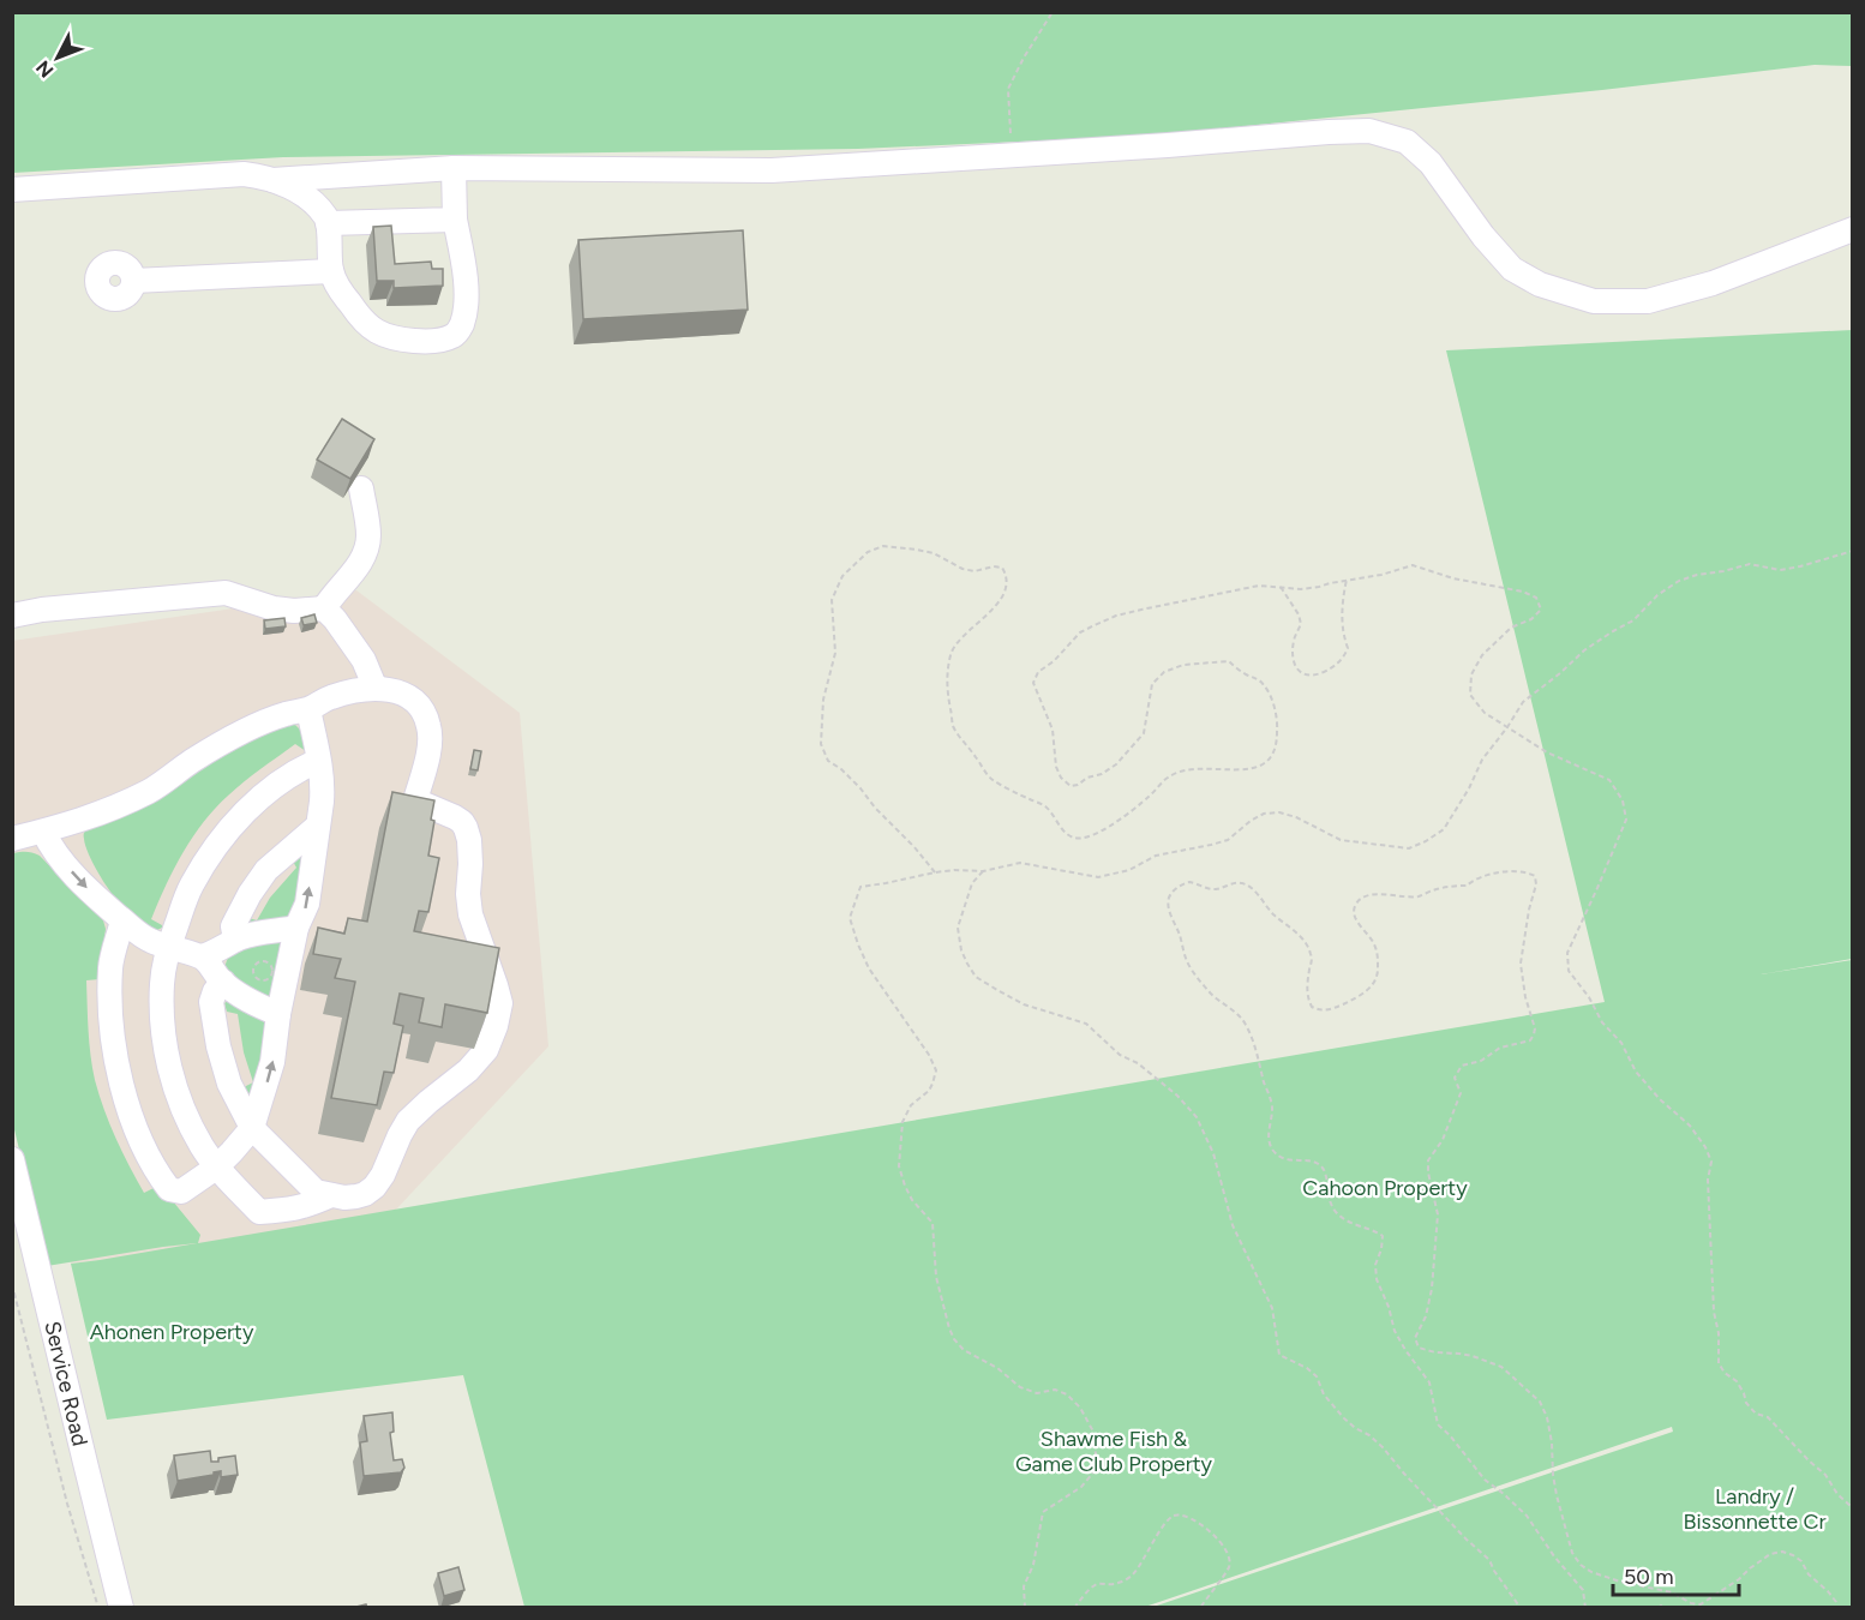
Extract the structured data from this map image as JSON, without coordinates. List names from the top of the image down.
{
  "streets": {
    "street": ["Service Road"]
  },
  "parks": [
    "Cahoon Property",
    "Ahonen Property",
    "Shawme Fish & Game Club Property",
    "Landry / Bissonnette Cr"
  ],
  "scale_bar": "50 m",
  "north": "bottom left"
}
